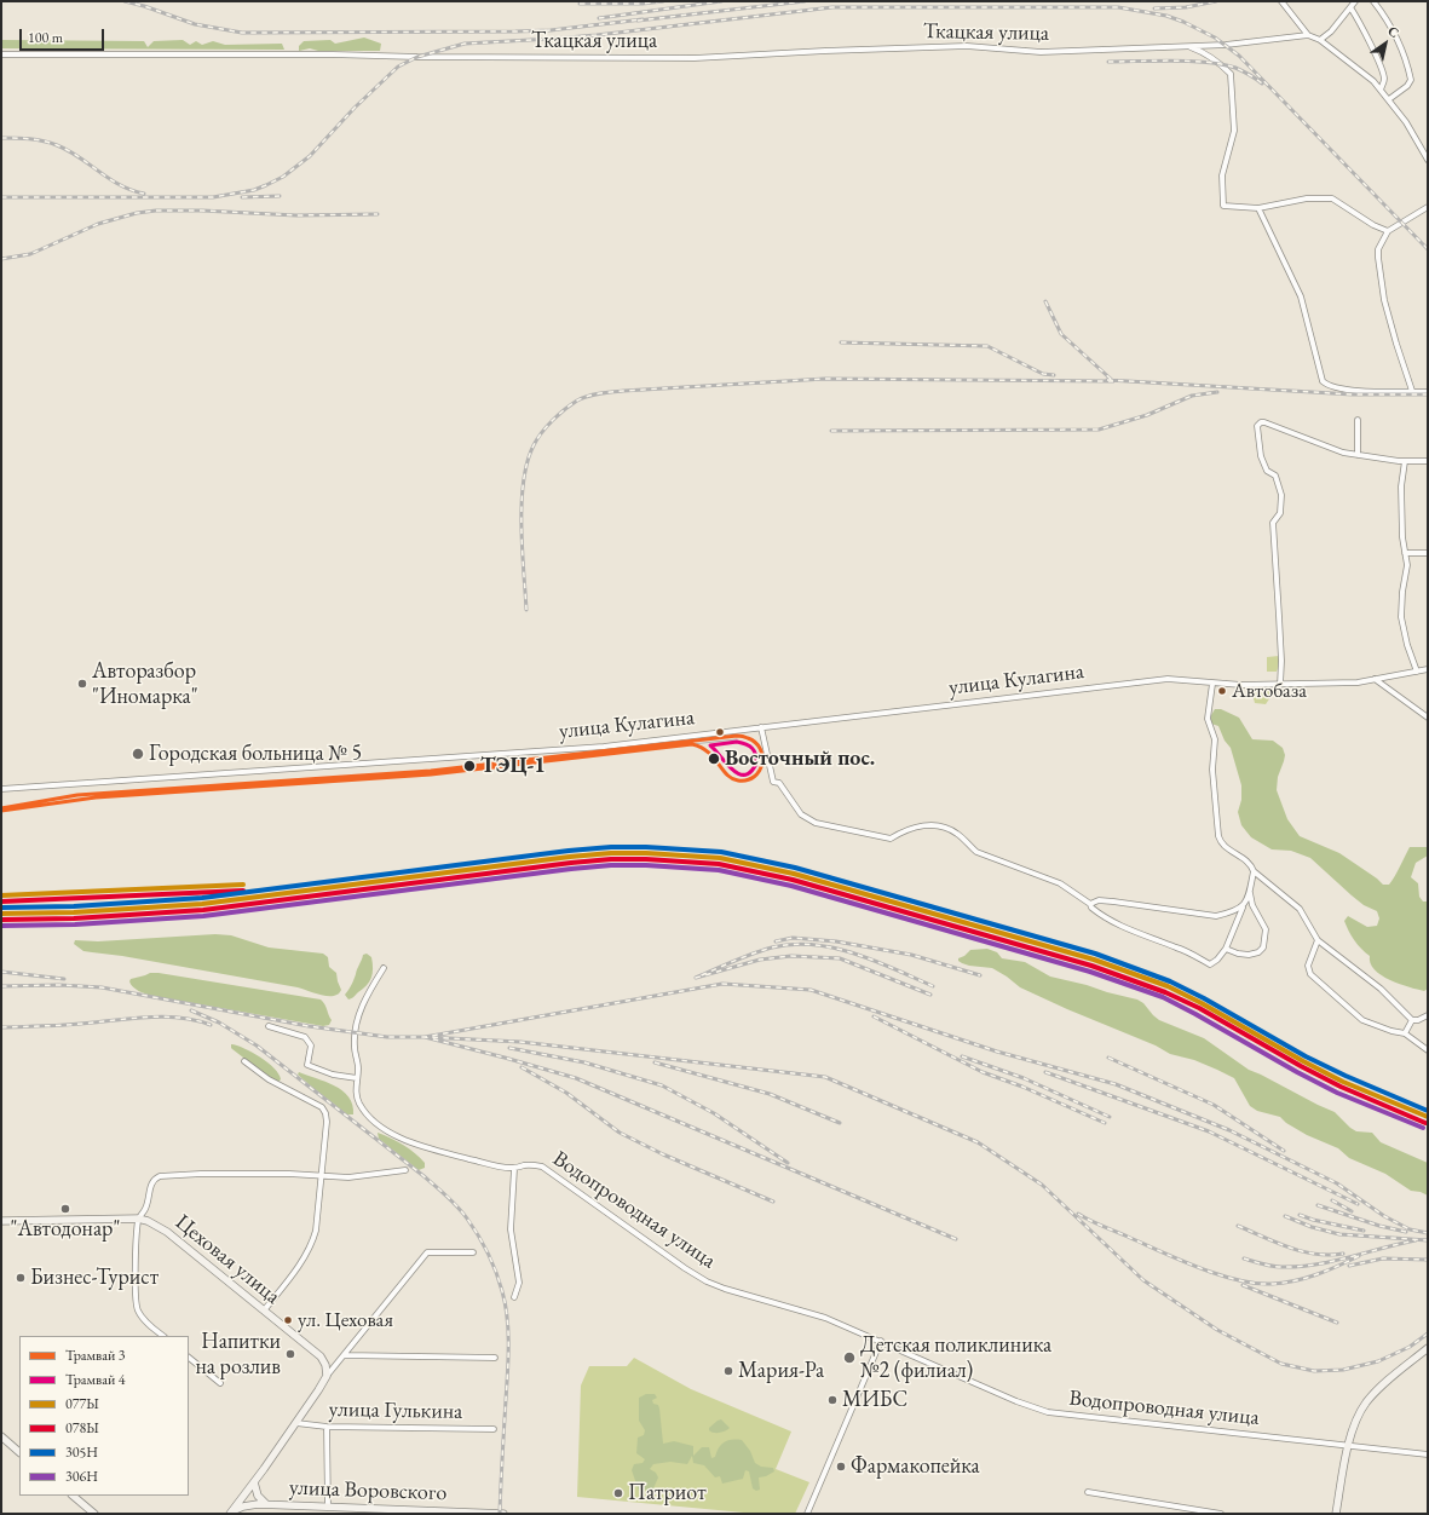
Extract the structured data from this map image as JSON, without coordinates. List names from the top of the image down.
{
  "streets": {
    "main road": ["Цеховая улица", "улица Воровского"],
    "street": [
      "Ткацкая улица",
      "улица Кулагина",
      "Водопроводная улица",
      "улица Гулькина"
    ]
  },
  "places": [
    "Авторазбор \"Иномарка\"",
    "Автобаза",
    "Городская больница № 5",
    "Восточный пос.",
    "ТЭЦ-1",
    "\"Автодонар\"",
    "Бизнес-Турист",
    "ул. Цеховая",
    "Напитки на розлив",
    "Детская поликлиника №2 (филиал)",
    "Мария-Ра",
    "МИБС",
    "Фармакопейка",
    "Патриот"
  ],
  "lines": [
    "tram line 3",
    "tram line 4",
    "transit line 305Н",
    "transit line 077Ы",
    "transit line 078Ы",
    "transit line 306Н"
  ],
  "legend": [
    "Трамвай 3",
    "Трамвай 4",
    "077Ы",
    "078Ы",
    "305Н",
    "306Н"
  ],
  "scale_bar": "100 m",
  "north": "top right"
}
